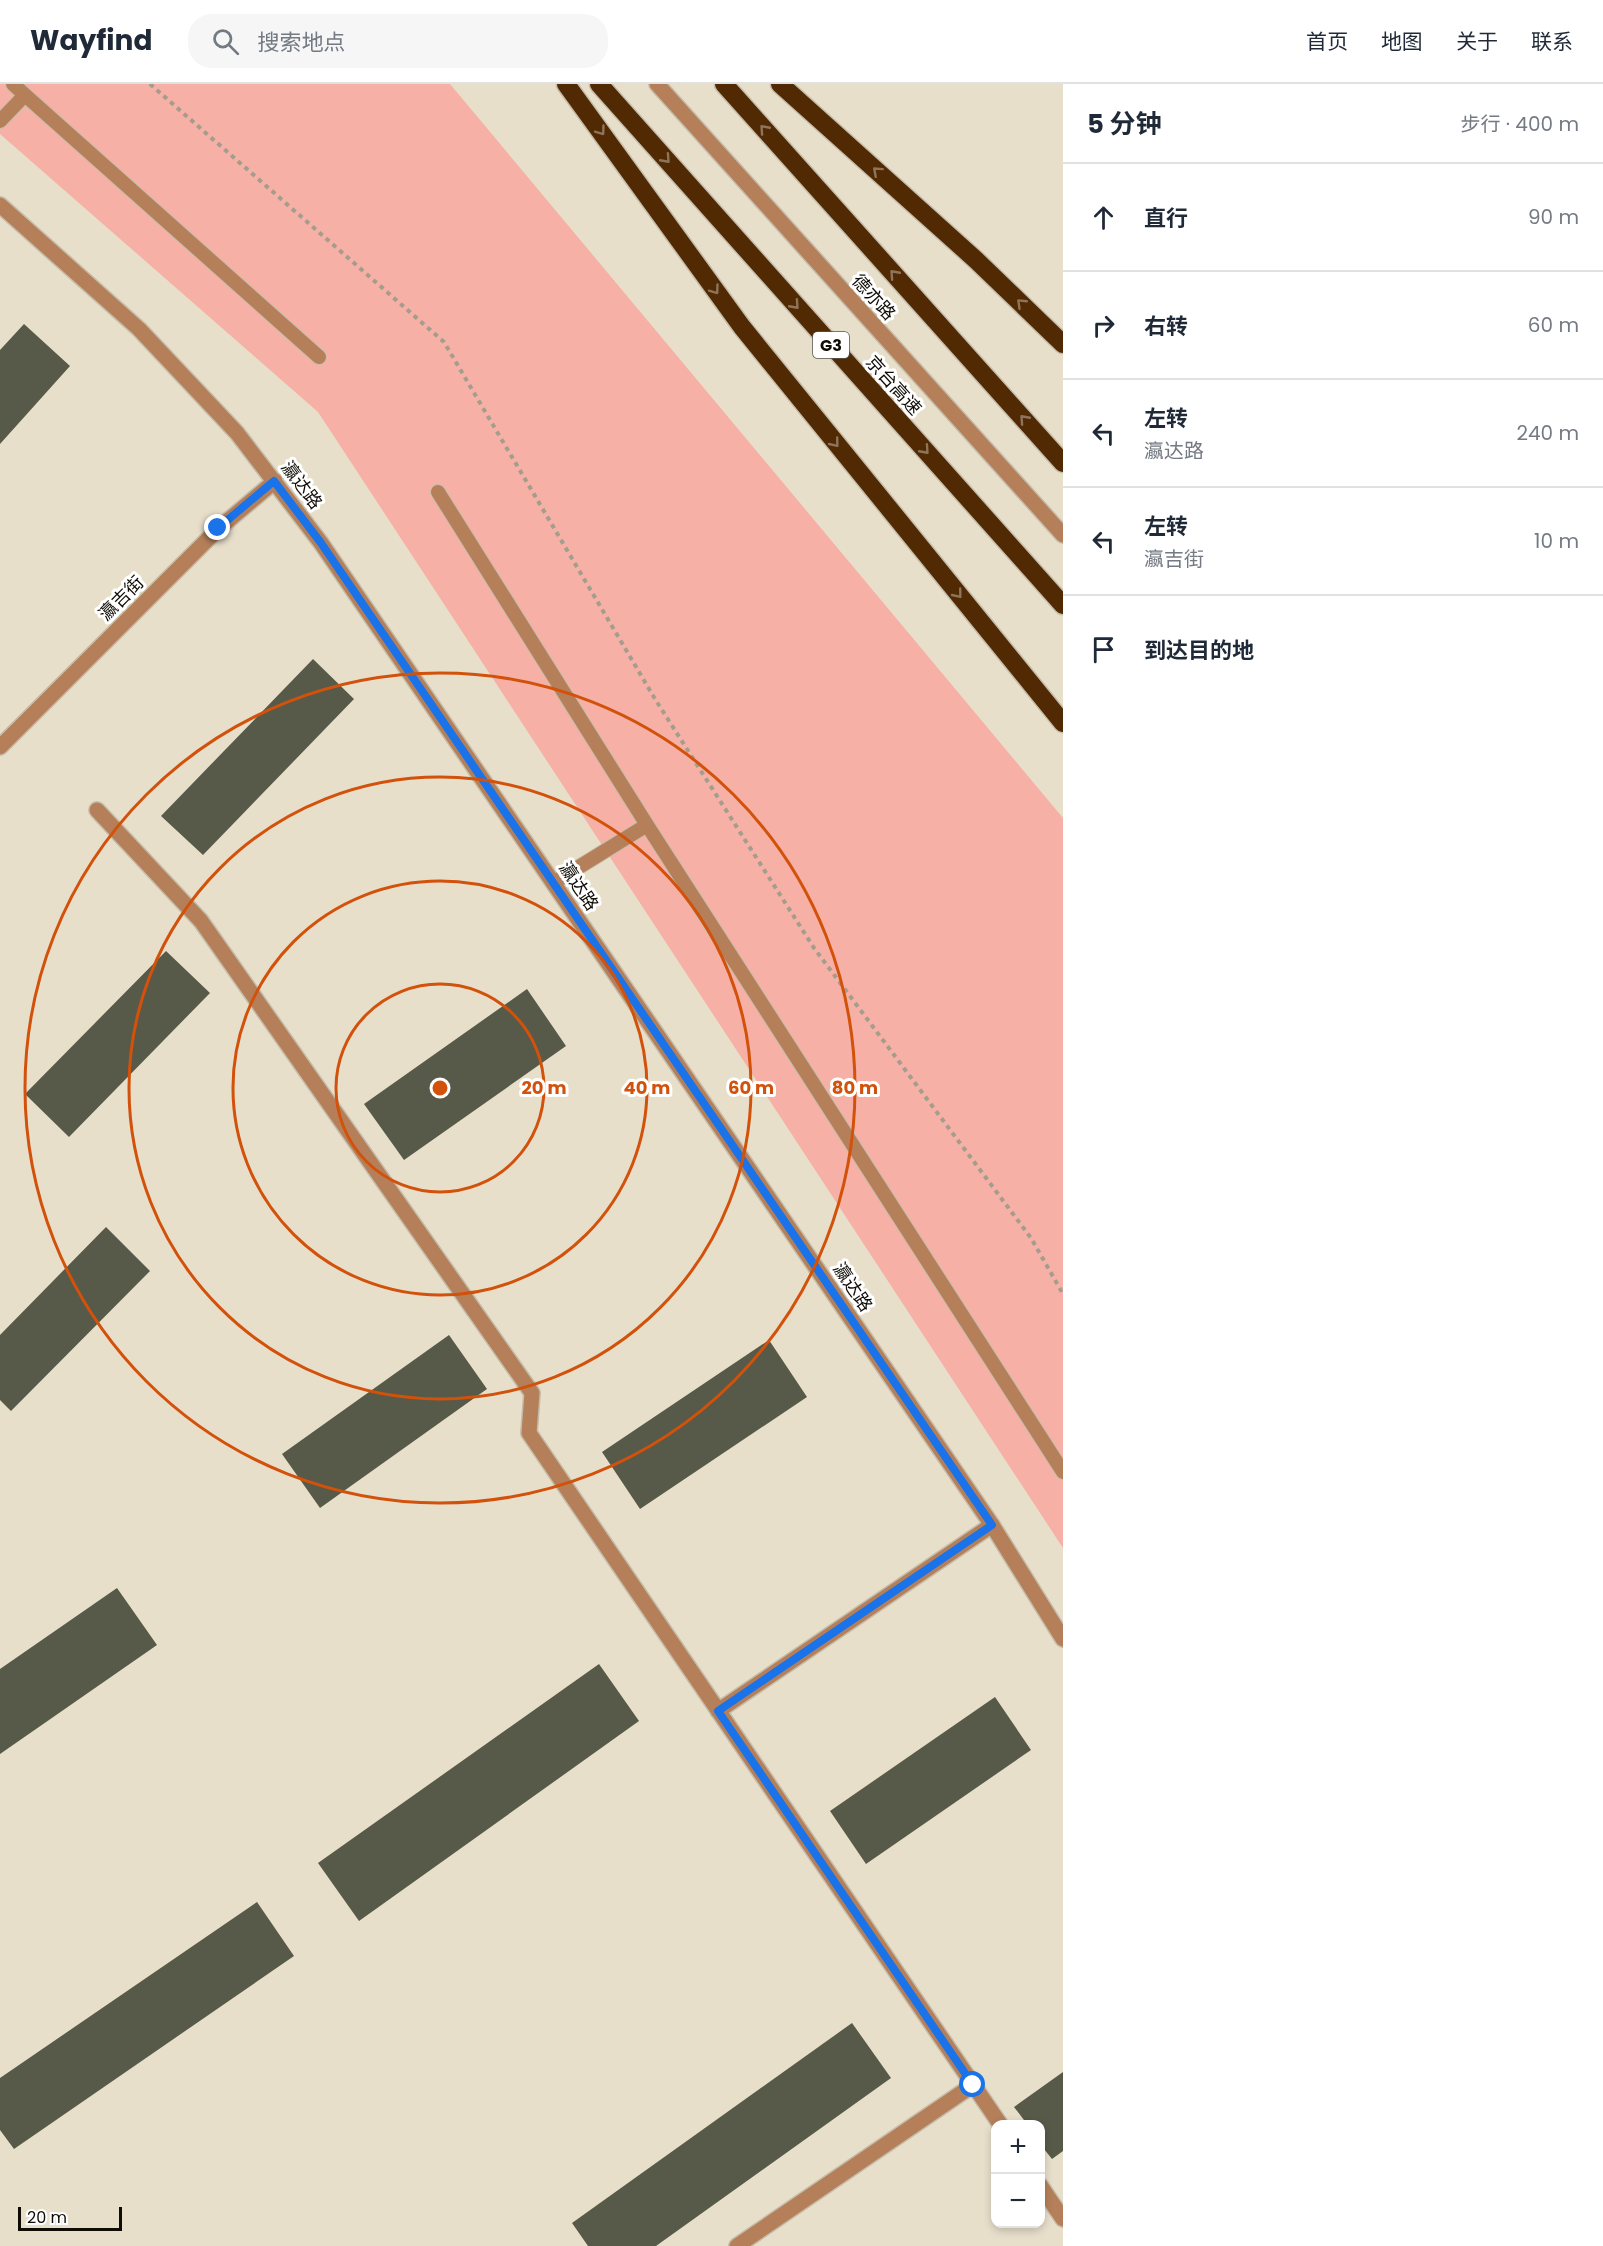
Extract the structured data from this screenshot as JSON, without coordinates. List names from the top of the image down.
{
  "streets": {
    "highway": ["G3", "京台高速"],
    "street": ["德亦路", "瀛达路", "瀛吉街"]
  },
  "crossings": [
    ["瀛达路", "瀛吉街"]
  ],
  "scale_bar": "20 m",
  "page": {
    "header": "Wayfind",
    "search": "搜索地点",
    "nav": [
      "首页",
      "地图",
      "关于",
      "联系"
    ],
    "heading": ["5 分钟", "步行 · 400 m"],
    "list": [
      ["直行", "90 m"],
      ["右转", "60 m"],
      ["左转", "瀛达路", "240 m"],
      ["左转", "瀛吉街", "10 m"],
      "到达目的地"
    ],
    "map_buttons": ["+", "−"],
    "scale": "20 m"
  },
  "rings": [
    "20 m",
    "40 m",
    "60 m",
    "80 m"
  ]
}
